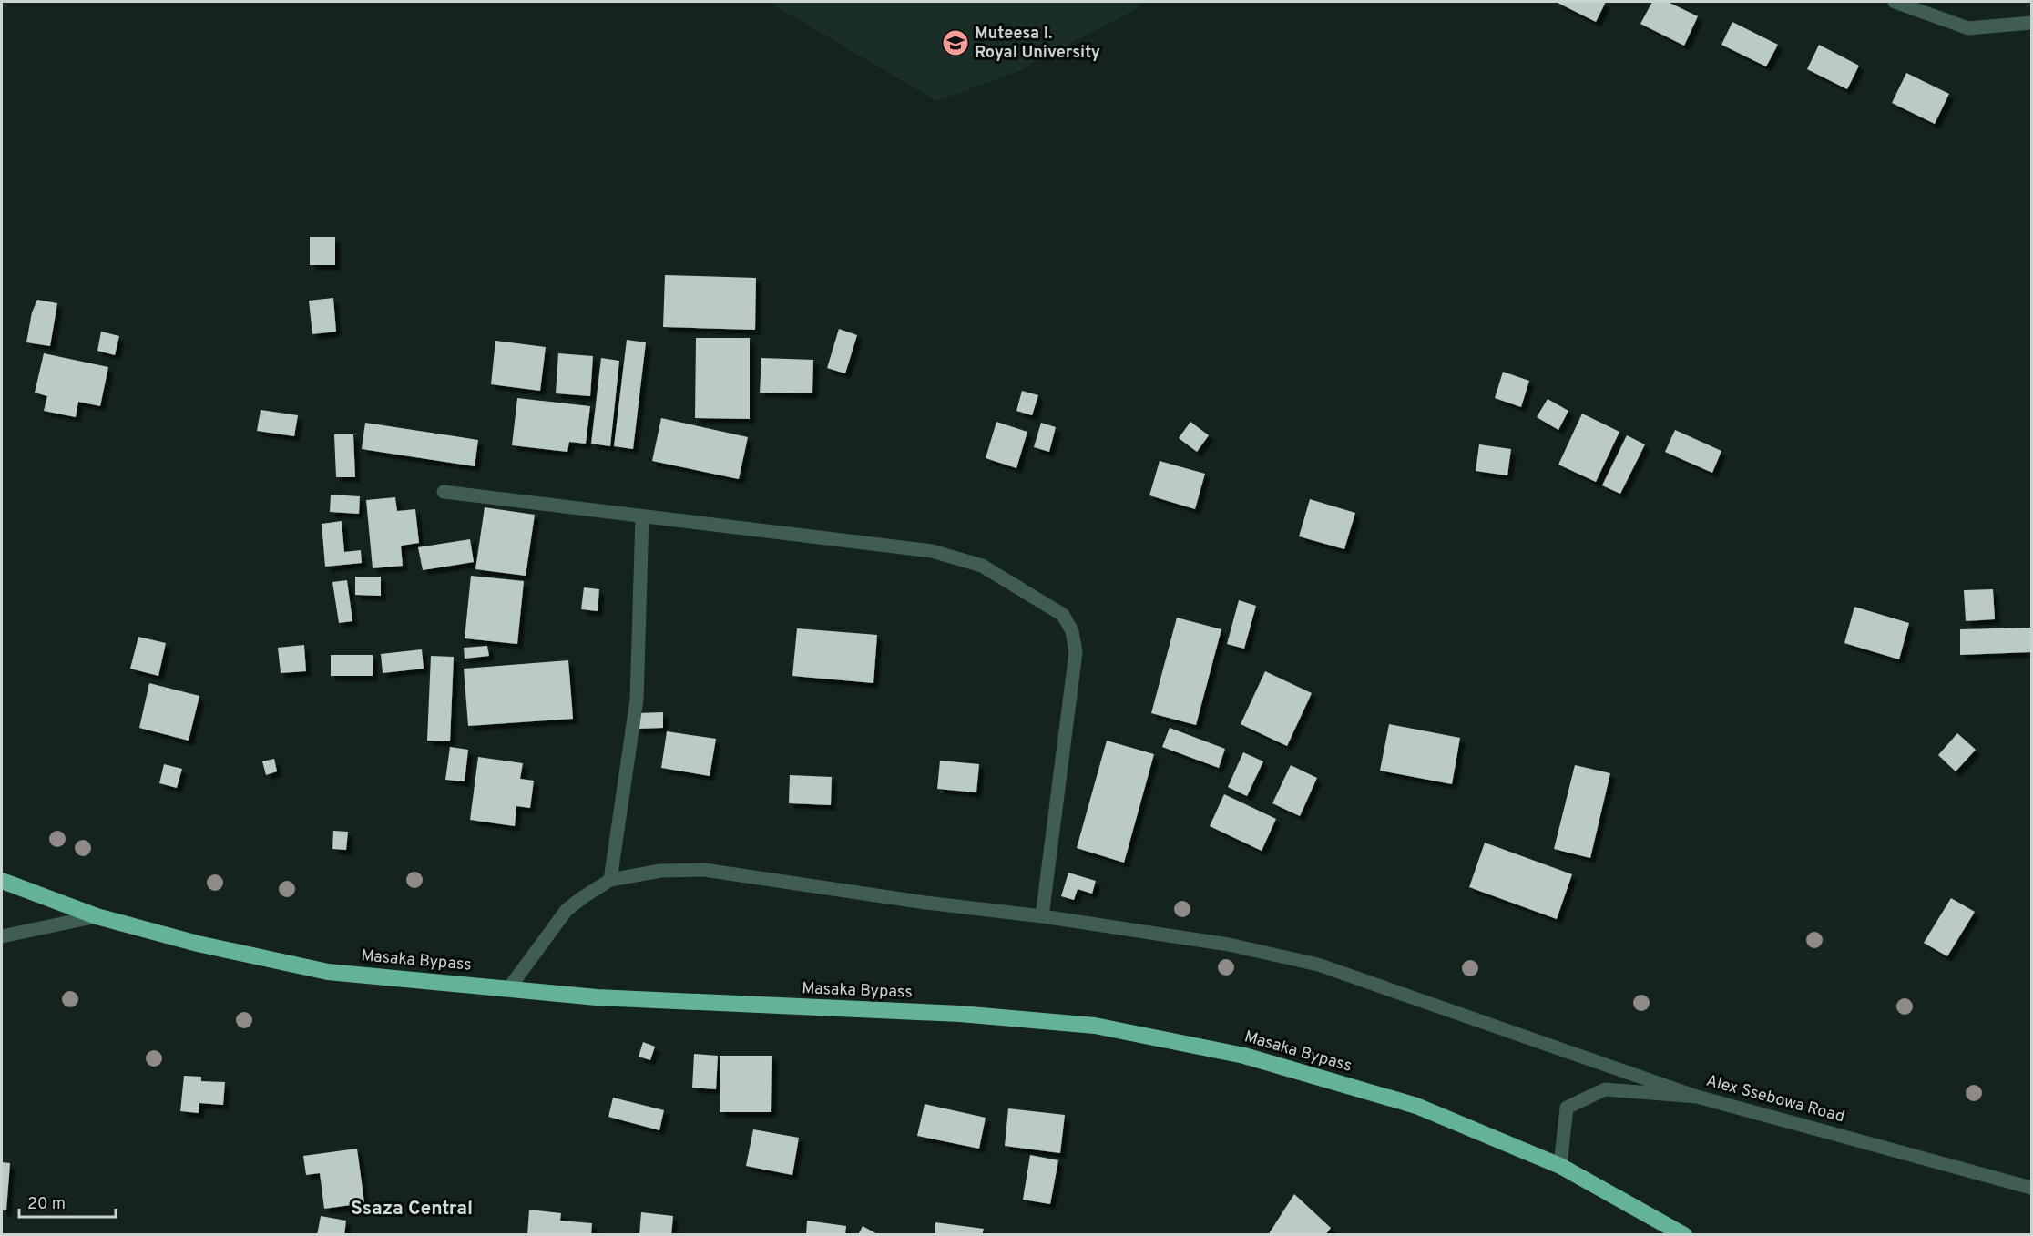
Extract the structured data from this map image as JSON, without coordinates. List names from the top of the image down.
{
  "streets": {
    "highway": ["Masaka Bypass"],
    "street": ["Alex Ssebowa Road"]
  },
  "crossings": [
    ["Masaka Bypass", "Alex Ssebowa Road"]
  ],
  "districts": ["Ssaza Central"],
  "places": {
    "school or university": ["Muteesa I. Royal University"]
  },
  "scale_bar": "20 m"
}
